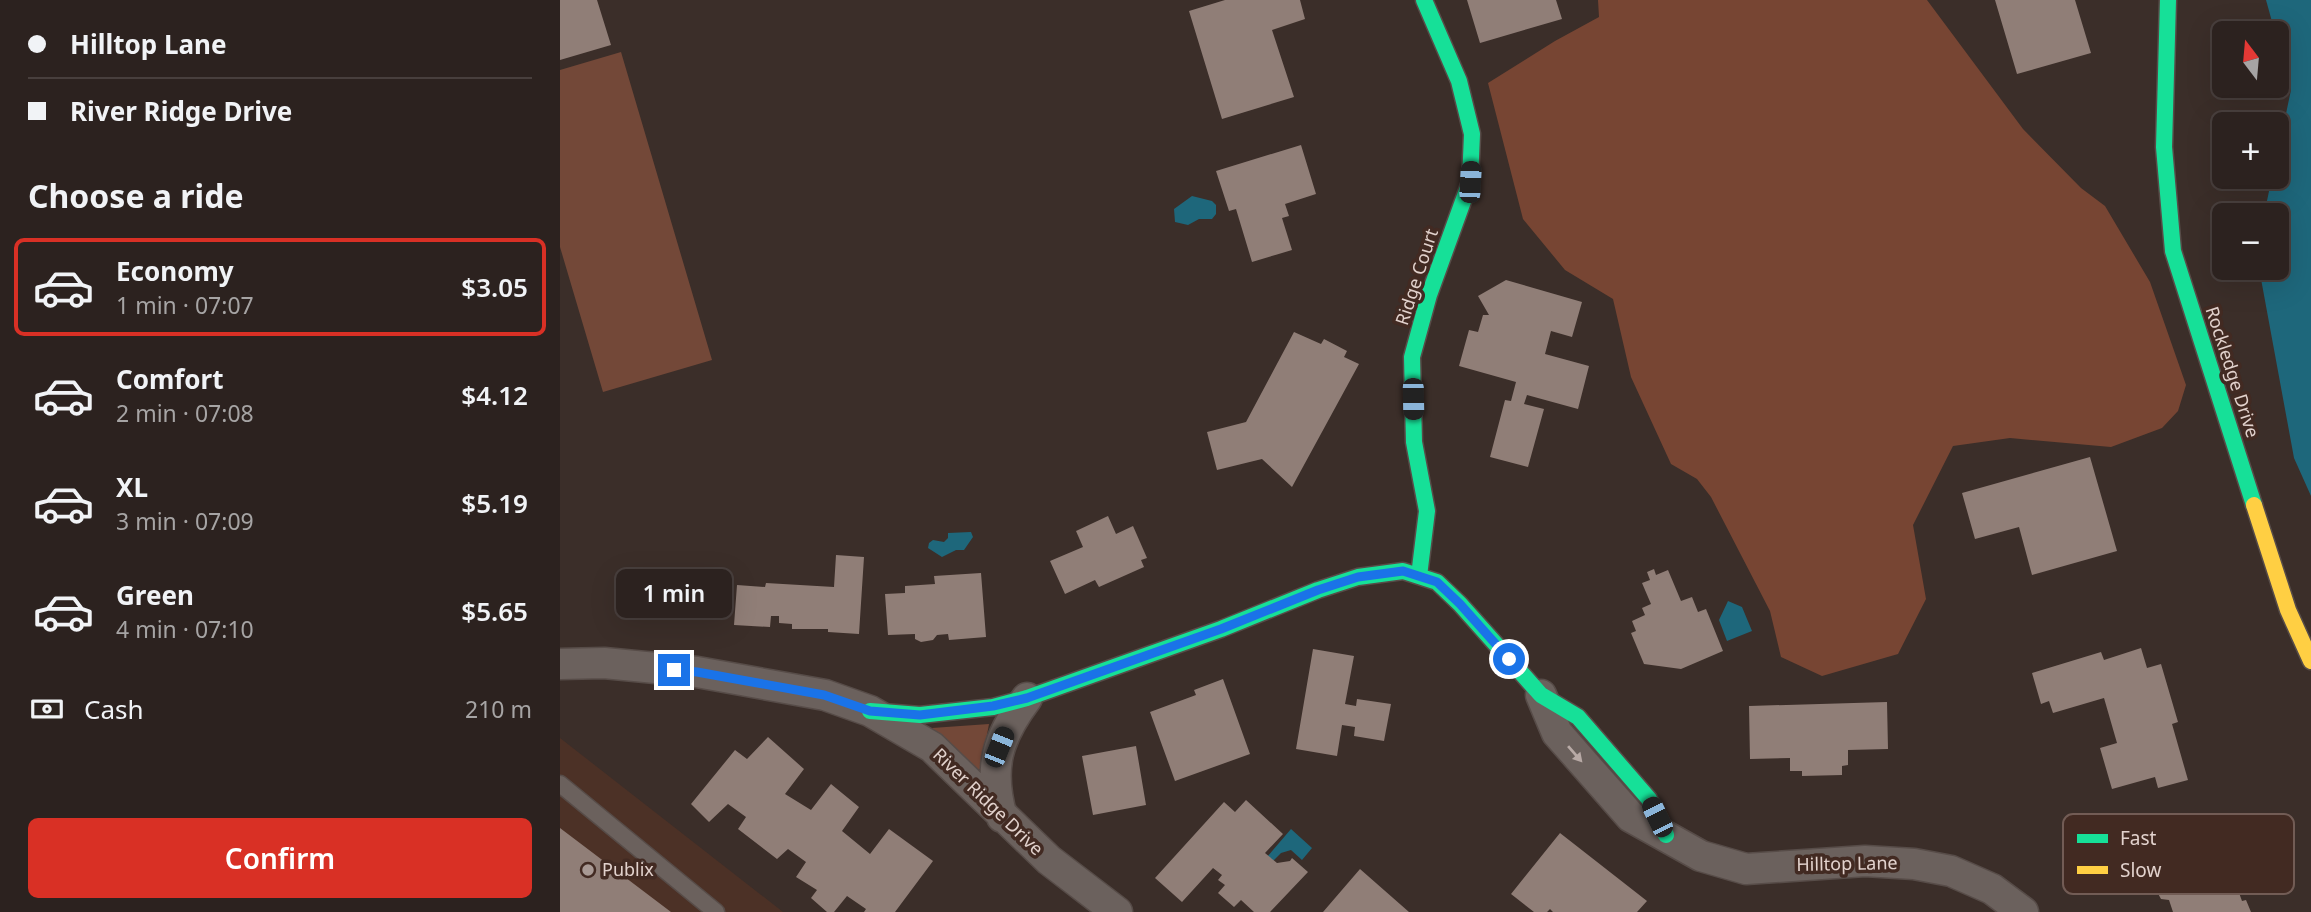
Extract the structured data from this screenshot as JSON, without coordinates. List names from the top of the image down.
{
  "streets": {
    "street": [
      "Ridge Court",
      "Rockledge Drive",
      "River Ridge Drive",
      "Hilltop Lane"
    ]
  },
  "crossings": [
    ["Ridge Court", "Hilltop Lane"],
    ["River Ridge Drive", "Hilltop Lane"]
  ],
  "places": ["Publix"],
  "legend": ["Fast", "Slow"],
  "north": "top",
  "page": {
    "banner": ["Hilltop Lane", "River Ridge Drive"],
    "map_buttons": ["+", "−"],
    "heading": "Choose a ride",
    "list": [
      {
        "name": "Economy",
        "note": "1 min · 07:07",
        "value": "$3.05"
      },
      {
        "name": "Comfort",
        "note": "2 min · 07:08",
        "value": "$4.12"
      },
      {
        "name": "XL",
        "note": "3 min · 07:09",
        "value": "$5.19"
      },
      {
        "name": "Green",
        "note": "4 min · 07:10",
        "value": "$5.65"
      }
    ],
    "bubble": "1 min",
    "pay": ["Cash", "210 m"],
    "buttons": "Confirm"
  }
}
